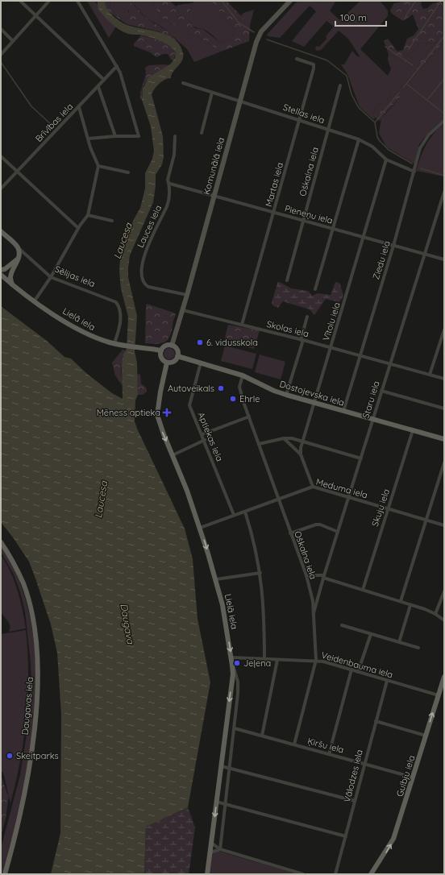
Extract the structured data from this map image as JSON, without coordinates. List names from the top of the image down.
{
  "streets": {
    "main road": [
      "Sēlijas iela",
      "Lielā iela",
      "Dostojevska iela",
      "Daugavas iela",
      "Gulbju iela"
    ],
    "street": [
      "Stellas iela",
      "Brīvības iela",
      "Komunālā iela",
      "Oškalna iela",
      "Martas iela",
      "Pieneņu iela",
      "Lauces iela",
      "Ziedu iela",
      "Vītolu iela",
      "Skolas iela",
      "Staru iela",
      "Aptiekas iela",
      "Meduma iela",
      "Skuju iela",
      "Veidenbauma iela",
      "Ķiršu iela",
      "Vālodzes iela"
    ]
  },
  "crossings": [
    ["Stellas iela", "Komunālā iela"],
    ["Stellas iela", "Oškalna iela"],
    ["Stellas iela", "Martas iela"],
    ["Stellas iela", "Ziedu iela"],
    ["Stellas iela", "Vītolu iela"],
    ["Komunālā iela", "Pieneņu iela"],
    ["Komunālā iela", "Lauces iela"],
    ["Komunālā iela", "Lielā iela"],
    ["Komunālā iela", "Skolas iela"],
    ["Komunālā iela", "Dostojevska iela"],
    ["Oškalna iela", "Pieneņu iela"],
    ["Oškalna iela", "Dostojevska iela"],
    ["Oškalna iela", "Staru iela"],
    ["Oškalna iela", "Meduma iela"],
    ["Oškalna iela", "Veidenbauma iela"],
    ["Oškalna iela", "Ķiršu iela"],
    ["Martas iela", "Pieneņu iela"],
    ["Martas iela", "Skolas iela"],
    ["Pieneņu iela", "Lauces iela"],
    ["Pieneņu iela", "Ziedu iela"],
    ["Pieneņu iela", "Vītolu iela"],
    ["Pieneņu iela", "Staru iela"],
    ["Ziedu iela", "Skolas iela"],
    ["Ziedu iela", "Dostojevska iela"],
    ["Sēlijas iela", "Lielā iela"],
    ["Lielā iela", "Dostojevska iela"],
    ["Lielā iela", "Meduma iela"],
    ["Lielā iela", "Veidenbauma iela"],
    ["Vītolu iela", "Skolas iela"],
    ["Vītolu iela", "Dostojevska iela"],
    ["Skolas iela", "Staru iela"],
    ["Dostojevska iela", "Staru iela"],
    ["Dostojevska iela", "Aptiekas iela"],
    ["Dostojevska iela", "Skuju iela"],
    ["Staru iela", "Meduma iela"],
    ["Aptiekas iela", "Meduma iela"],
    ["Meduma iela", "Skuju iela"],
    ["Veidenbauma iela", "Vālodzes iela"],
    ["Veidenbauma iela", "Gulbju iela"],
    ["Ķiršu iela", "Vālodzes iela"],
    ["Ķiršu iela", "Gulbju iela"]
  ],
  "one_way": ["Lielā iela", "Gulbju iela"],
  "water": ["Laucesa", "Daugava"],
  "places": {
    "other": [
      "6. vidusskola",
      "Autoveikals",
      "Ehrle",
      "Jeļena",
      "Skeitparks"
    ],
    "health": ["Mēness aptieka"]
  },
  "scale_bar": "100 m"
}
